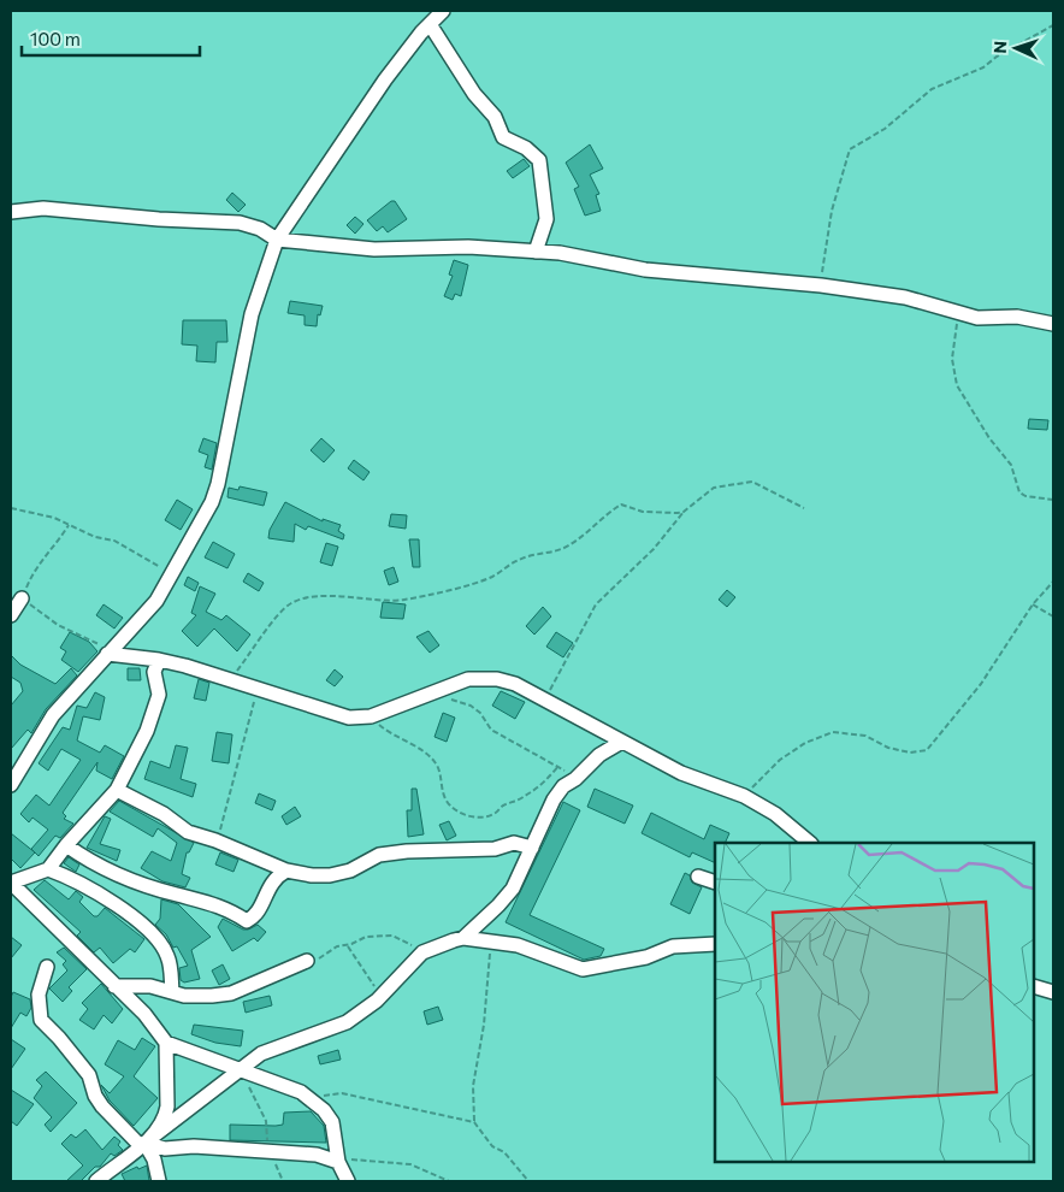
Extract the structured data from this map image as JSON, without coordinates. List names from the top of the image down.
{
  "scale_bar": "100 m",
  "north": "left"
}
